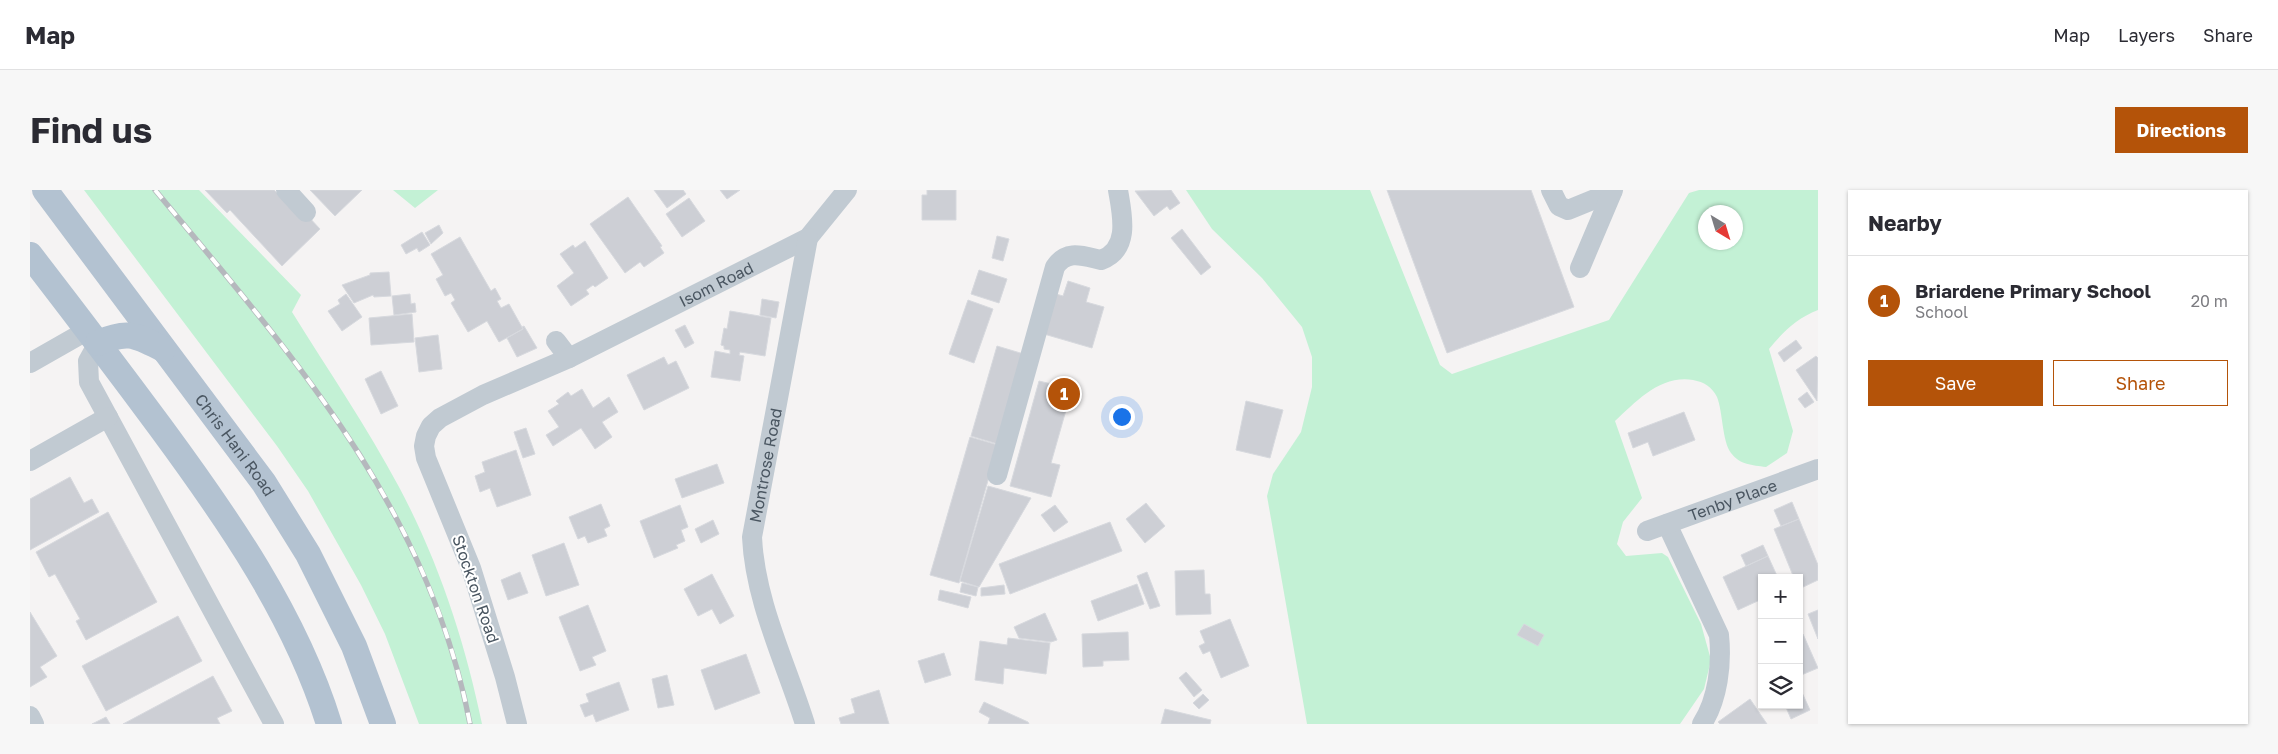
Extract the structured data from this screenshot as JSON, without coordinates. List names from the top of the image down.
{
  "streets": {
    "main road": ["Chris Hani Road"],
    "street": [
      "Isom Road",
      "Montrose Road",
      "Tenby Place",
      "Stockton Road"
    ]
  },
  "crossings": [
    ["Isom Road", "Montrose Road"],
    ["Isom Road", "Stockton Road"]
  ],
  "north": "bottom right",
  "page": {
    "header": "Map",
    "nav": ["Map", "Layers", "Share"],
    "buttons": [
      "Directions",
      ["Save", "Share"]
    ],
    "title": "Find us",
    "heading": "Nearby",
    "list": [
      {
        "mark": "1",
        "name": "Briardene Primary School",
        "note": "School",
        "value": "20 m"
      }
    ],
    "pins": "1",
    "map_buttons": ["+", "−"]
  }
}
